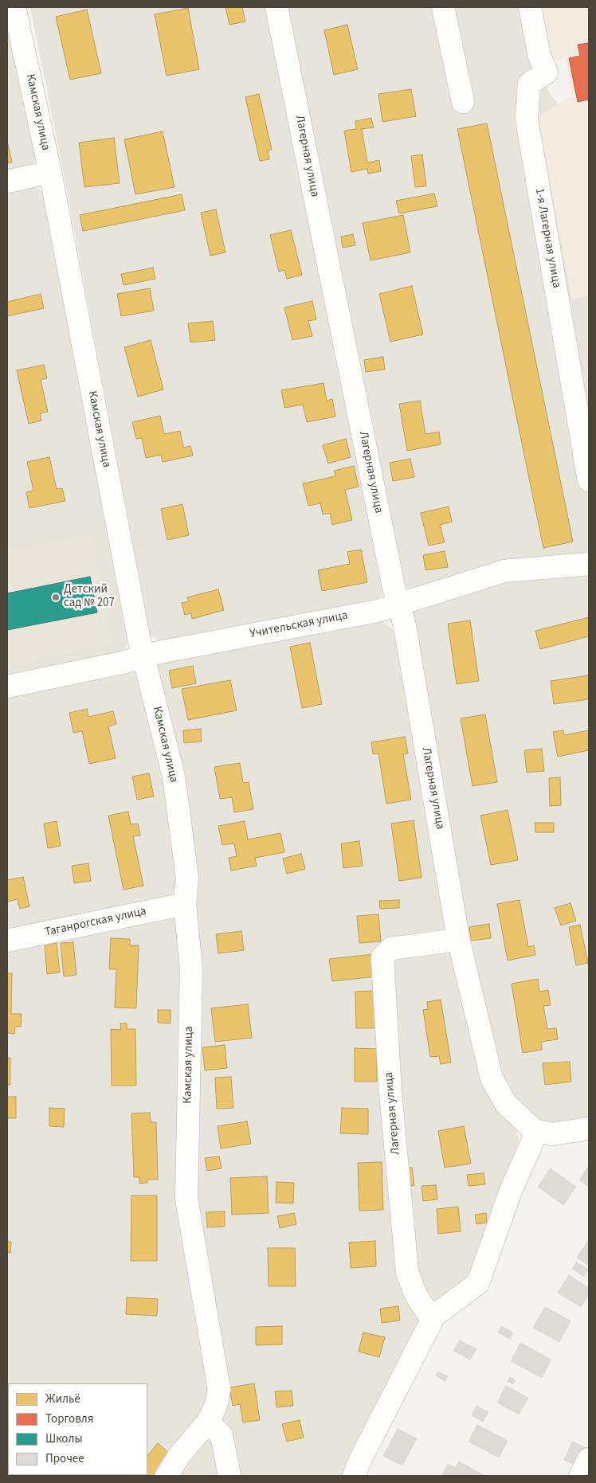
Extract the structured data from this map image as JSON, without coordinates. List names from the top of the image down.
{
  "streets": {
    "street": [
      "Камская улица",
      "Лагерная улица",
      "1-я Лагерная улица",
      "Учительская улица",
      "Таганрогская улица"
    ]
  },
  "crossings": [
    ["Камская улица", "Учительская улица"],
    ["Камская улица", "Таганрогская улица"],
    ["Лагерная улица", "Учительская улица"]
  ],
  "places": ["Детский сад № 207"],
  "legend": [
    "Жильё",
    "Торговля",
    "Школы",
    "Прочее"
  ]
}
